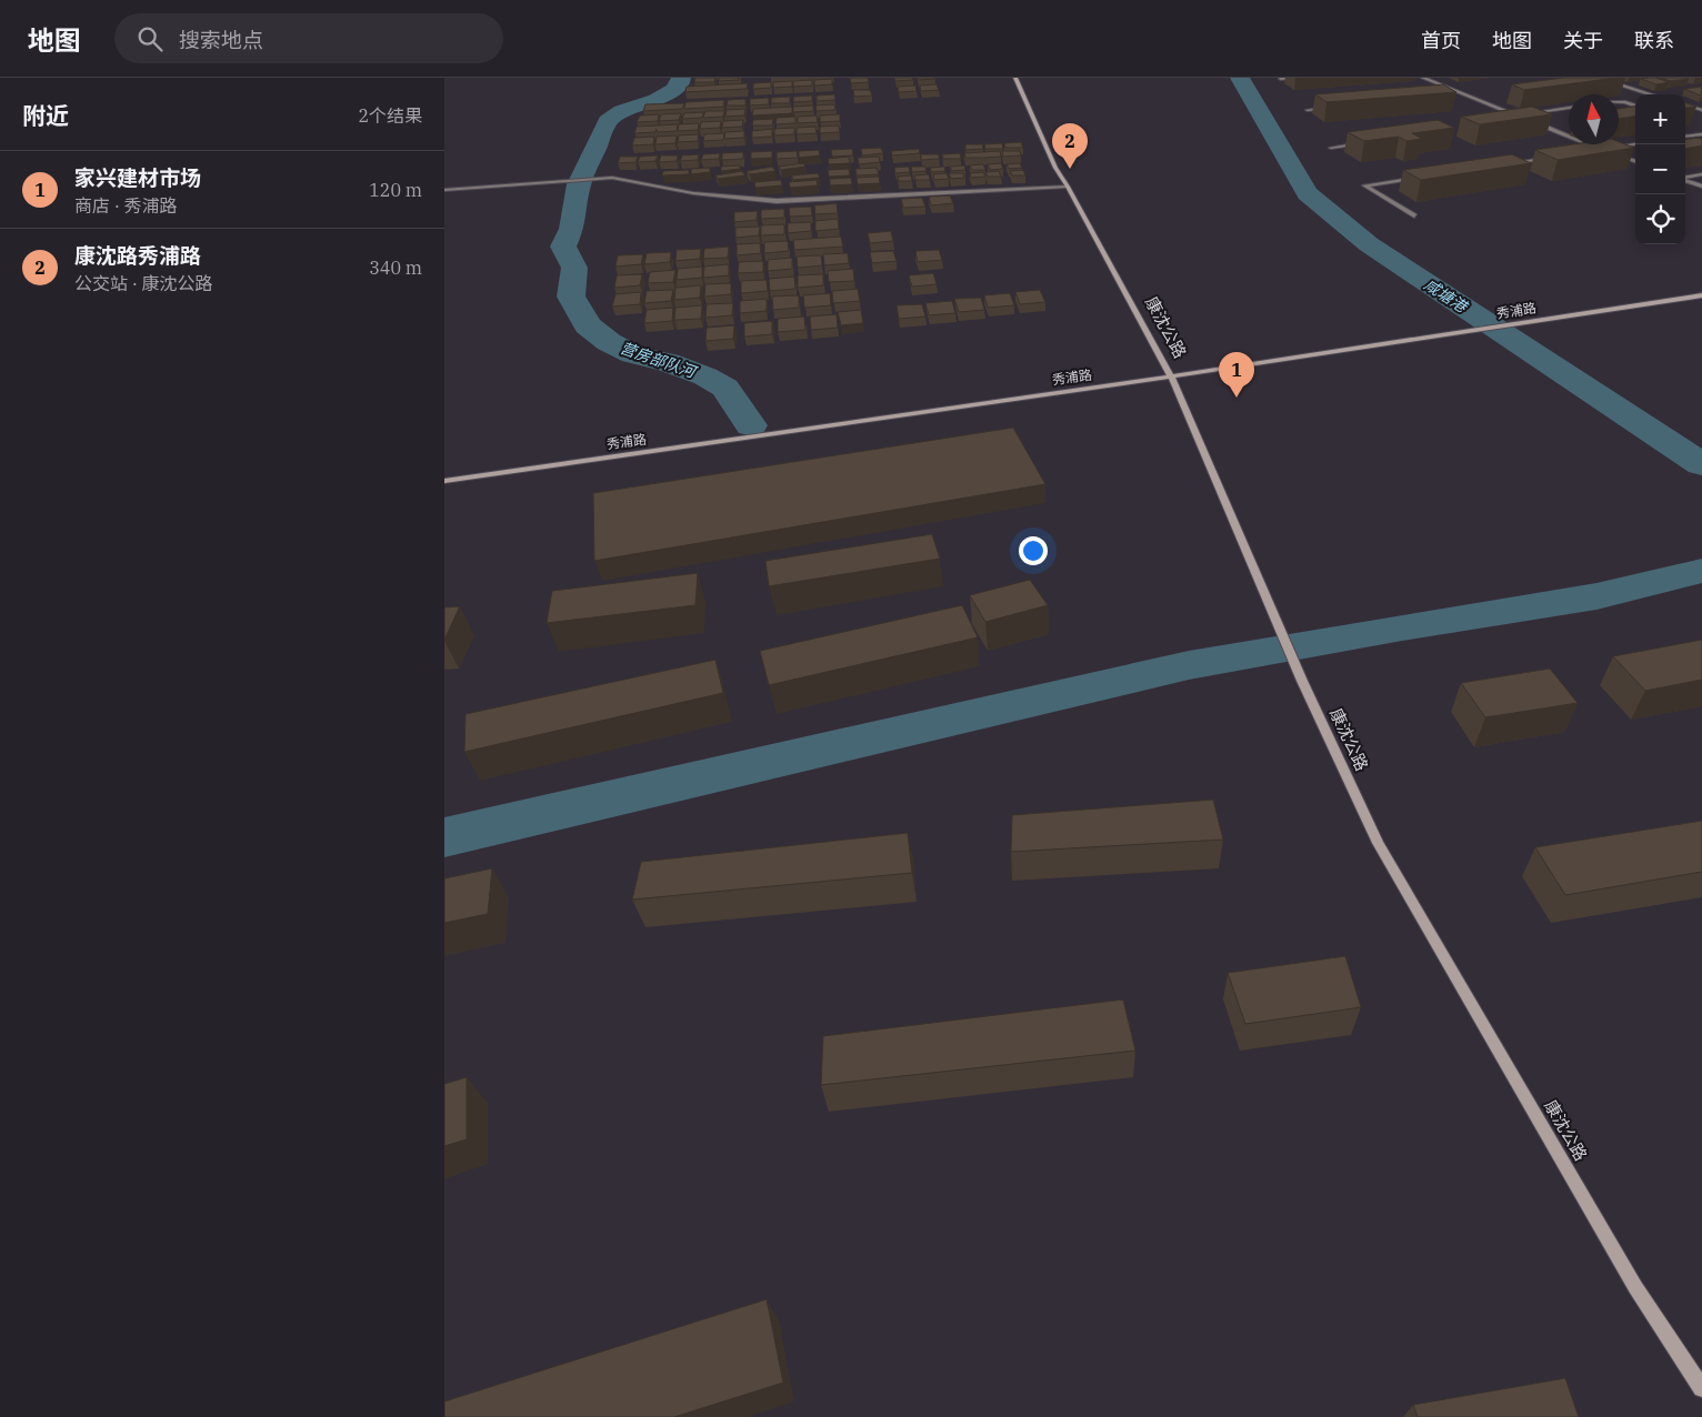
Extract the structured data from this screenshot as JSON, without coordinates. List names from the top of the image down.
{
  "streets": {
    "street": ["秀浦路", "康沈公路"]
  },
  "crossings": [
    ["秀浦路", "康沈公路"]
  ],
  "water": ["咸塘港", "营房部队河"],
  "north": "top",
  "page": {
    "header": "地图",
    "search": "搜索地点",
    "nav": [
      "首页",
      "地图",
      "关于",
      "联系"
    ],
    "heading": ["附近", "2个结果"],
    "map_buttons": ["+", "−"],
    "pins": ["2", "1"],
    "list": [
      {
        "mark": "1",
        "name": "家兴建材市场",
        "note": "商店 · 秀浦路",
        "value": "120 m"
      },
      {
        "mark": "2",
        "name": "康沈路秀浦路",
        "note": "公交站 · 康沈公路",
        "value": "340 m"
      }
    ]
  }
}
